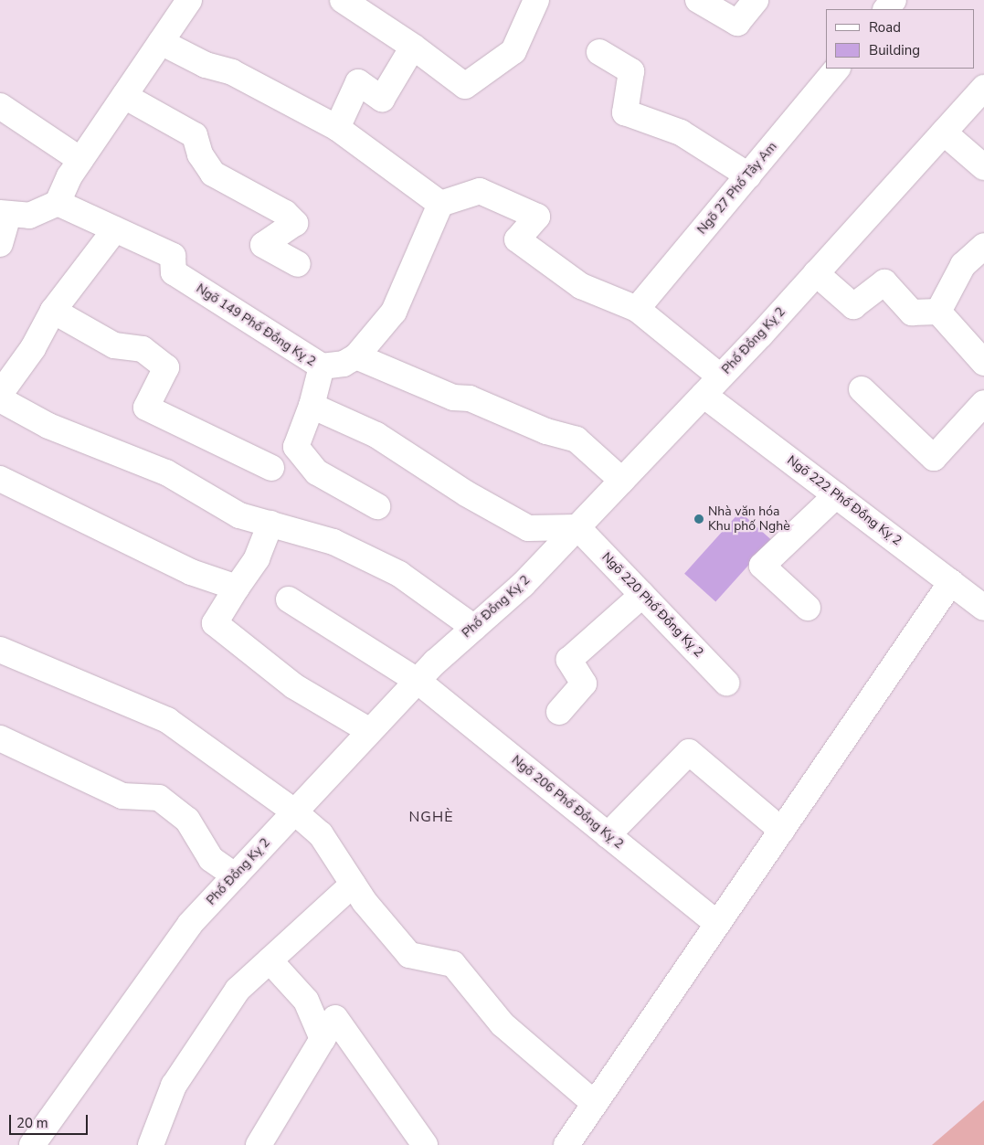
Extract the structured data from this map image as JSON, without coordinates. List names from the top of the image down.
{
  "streets": {
    "street": [
      "Ngõ 27 Phố Tây Am",
      "Ngõ 149 Phố Đồng Kỵ 2",
      "Phố Đồng Kỵ 2",
      "Ngõ 222 Phố Đồng Kỵ 2",
      "Ngõ 220 Phố Đồng Kỵ 2",
      "Ngõ 206 Phố Đồng Kỵ 2"
    ]
  },
  "crossings": [
    ["Ngõ 27 Phố Tây Am", "Ngõ 222 Phố Đồng Kỵ 2"],
    ["Phố Đồng Kỵ 2", "Ngõ 222 Phố Đồng Kỵ 2"],
    ["Phố Đồng Kỵ 2", "Ngõ 220 Phố Đồng Kỵ 2"],
    ["Phố Đồng Kỵ 2", "Ngõ 206 Phố Đồng Kỵ 2"]
  ],
  "districts": ["NGHÈ"],
  "places": ["Nhà văn hóa Khu phố Nghè"],
  "legend": ["Road", "Building"],
  "scale_bar": "20 m"
}
